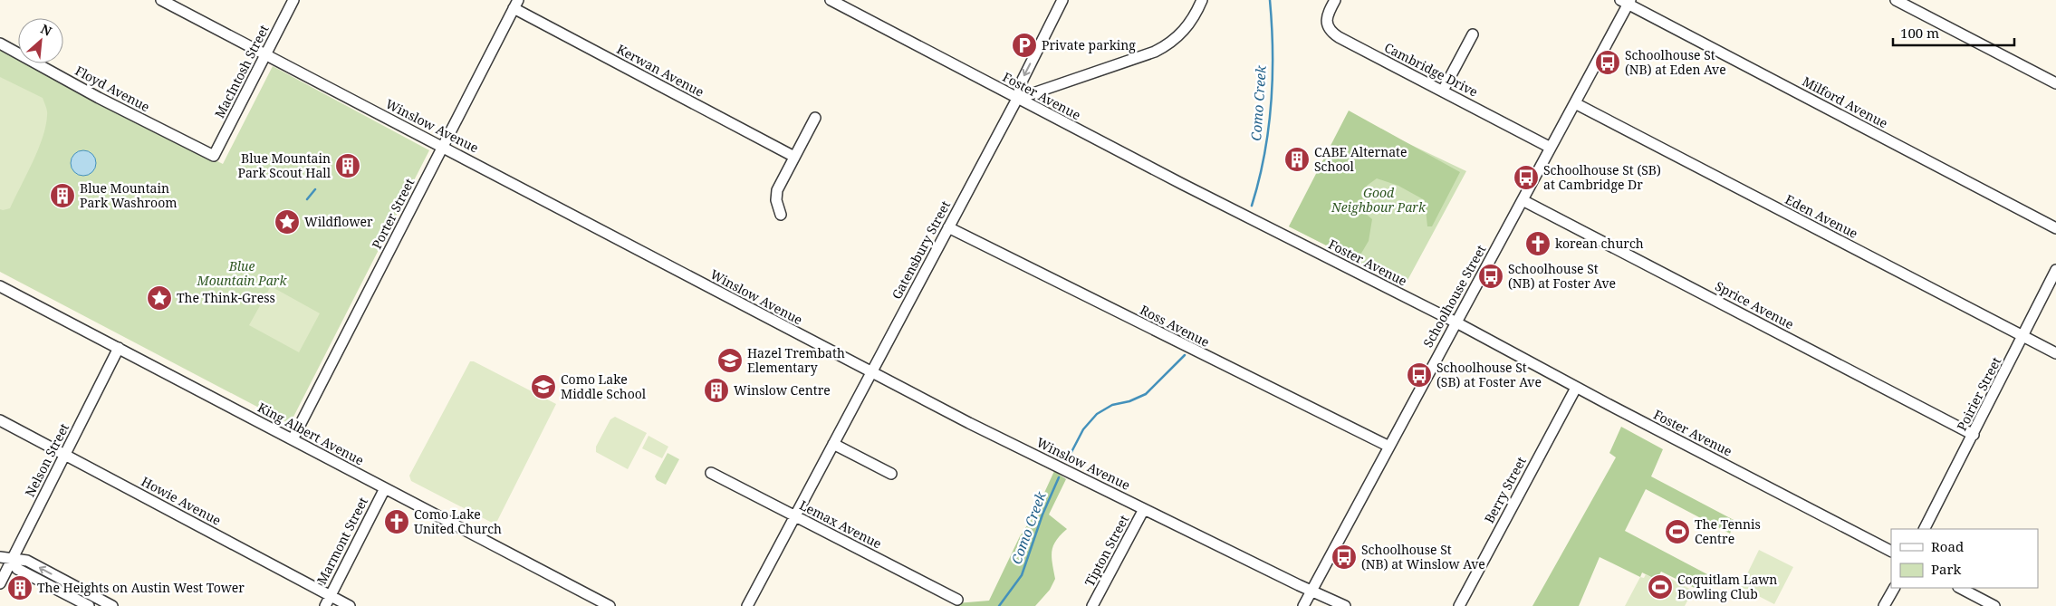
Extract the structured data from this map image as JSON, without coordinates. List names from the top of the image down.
{
  "streets": {
    "street": [
      "Cambridge Drive",
      "Kerwan Avenue",
      "MacIntosh Street",
      "Floyd Avenue",
      "Foster Avenue",
      "Milford Avenue",
      "Winslow Avenue",
      "Porter Street",
      "Eden Avenue",
      "Gatensbury Street",
      "Schoolhouse Street",
      "Sprice Avenue",
      "Ross Avenue",
      "Poirier Street",
      "King Albert Avenue",
      "Nelson Street",
      "Berry Street",
      "Howie Avenue",
      "Lemax Avenue",
      "Marmont Street",
      "Tipton Street"
    ]
  },
  "crossings": [
    ["Cambridge Drive", "Schoolhouse Street"],
    ["Kerwan Avenue", "Porter Street"],
    ["MacIntosh Street", "Floyd Avenue"],
    ["MacIntosh Street", "Winslow Avenue"],
    ["Foster Avenue", "Gatensbury Street"],
    ["Foster Avenue", "Schoolhouse Street"],
    ["Foster Avenue", "Berry Street"],
    ["Milford Avenue", "Schoolhouse Street"],
    ["Winslow Avenue", "Porter Street"],
    ["Winslow Avenue", "Gatensbury Street"],
    ["Winslow Avenue", "Schoolhouse Street"],
    ["Winslow Avenue", "Tipton Street"],
    ["Porter Street", "King Albert Avenue"],
    ["Eden Avenue", "Schoolhouse Street"],
    ["Eden Avenue", "Poirier Street"],
    ["Gatensbury Street", "Ross Avenue"],
    ["Gatensbury Street", "Lemax Avenue"],
    ["Schoolhouse Street", "Sprice Avenue"],
    ["Schoolhouse Street", "Ross Avenue"],
    ["Sprice Avenue", "Poirier Street"],
    ["King Albert Avenue", "Nelson Street"],
    ["King Albert Avenue", "Marmont Street"],
    ["Nelson Street", "Howie Avenue"],
    ["Howie Avenue", "Marmont Street"]
  ],
  "water": ["Como Creek"],
  "parks": ["Good Neighbour Park", "Blue Mountain Park"],
  "places": {
    "parking": ["Private parking"],
    "bus stop": [
      "Schoolhouse St (NB) at Eden Ave",
      "Schoolhouse St (SB) at Cambridge Dr",
      "Schoolhouse St (NB) at Foster Ave",
      "Schoolhouse St (SB) at Foster Ave",
      "Schoolhouse St (NB) at Winslow Ave"
    ],
    "building": [
      "CABE Alternate School",
      "Blue Mountain Park Scout Hall",
      "Blue Mountain Park Washroom",
      "Winslow Centre",
      "The Heights on Austin West Tower"
    ],
    "place": ["Wildflower", "The Think-Gress"],
    "church": ["korean church", "Como Lake United Church"],
    "school or university": ["Hazel Trembath Elementary", "Como Lake Middle School"],
    "sports": ["The Tennis Centre", "Coquitlam Lawn Bowling Club"]
  },
  "legend": ["Road", "Park"],
  "scale_bar": "100 m",
  "north": "top right"
}
